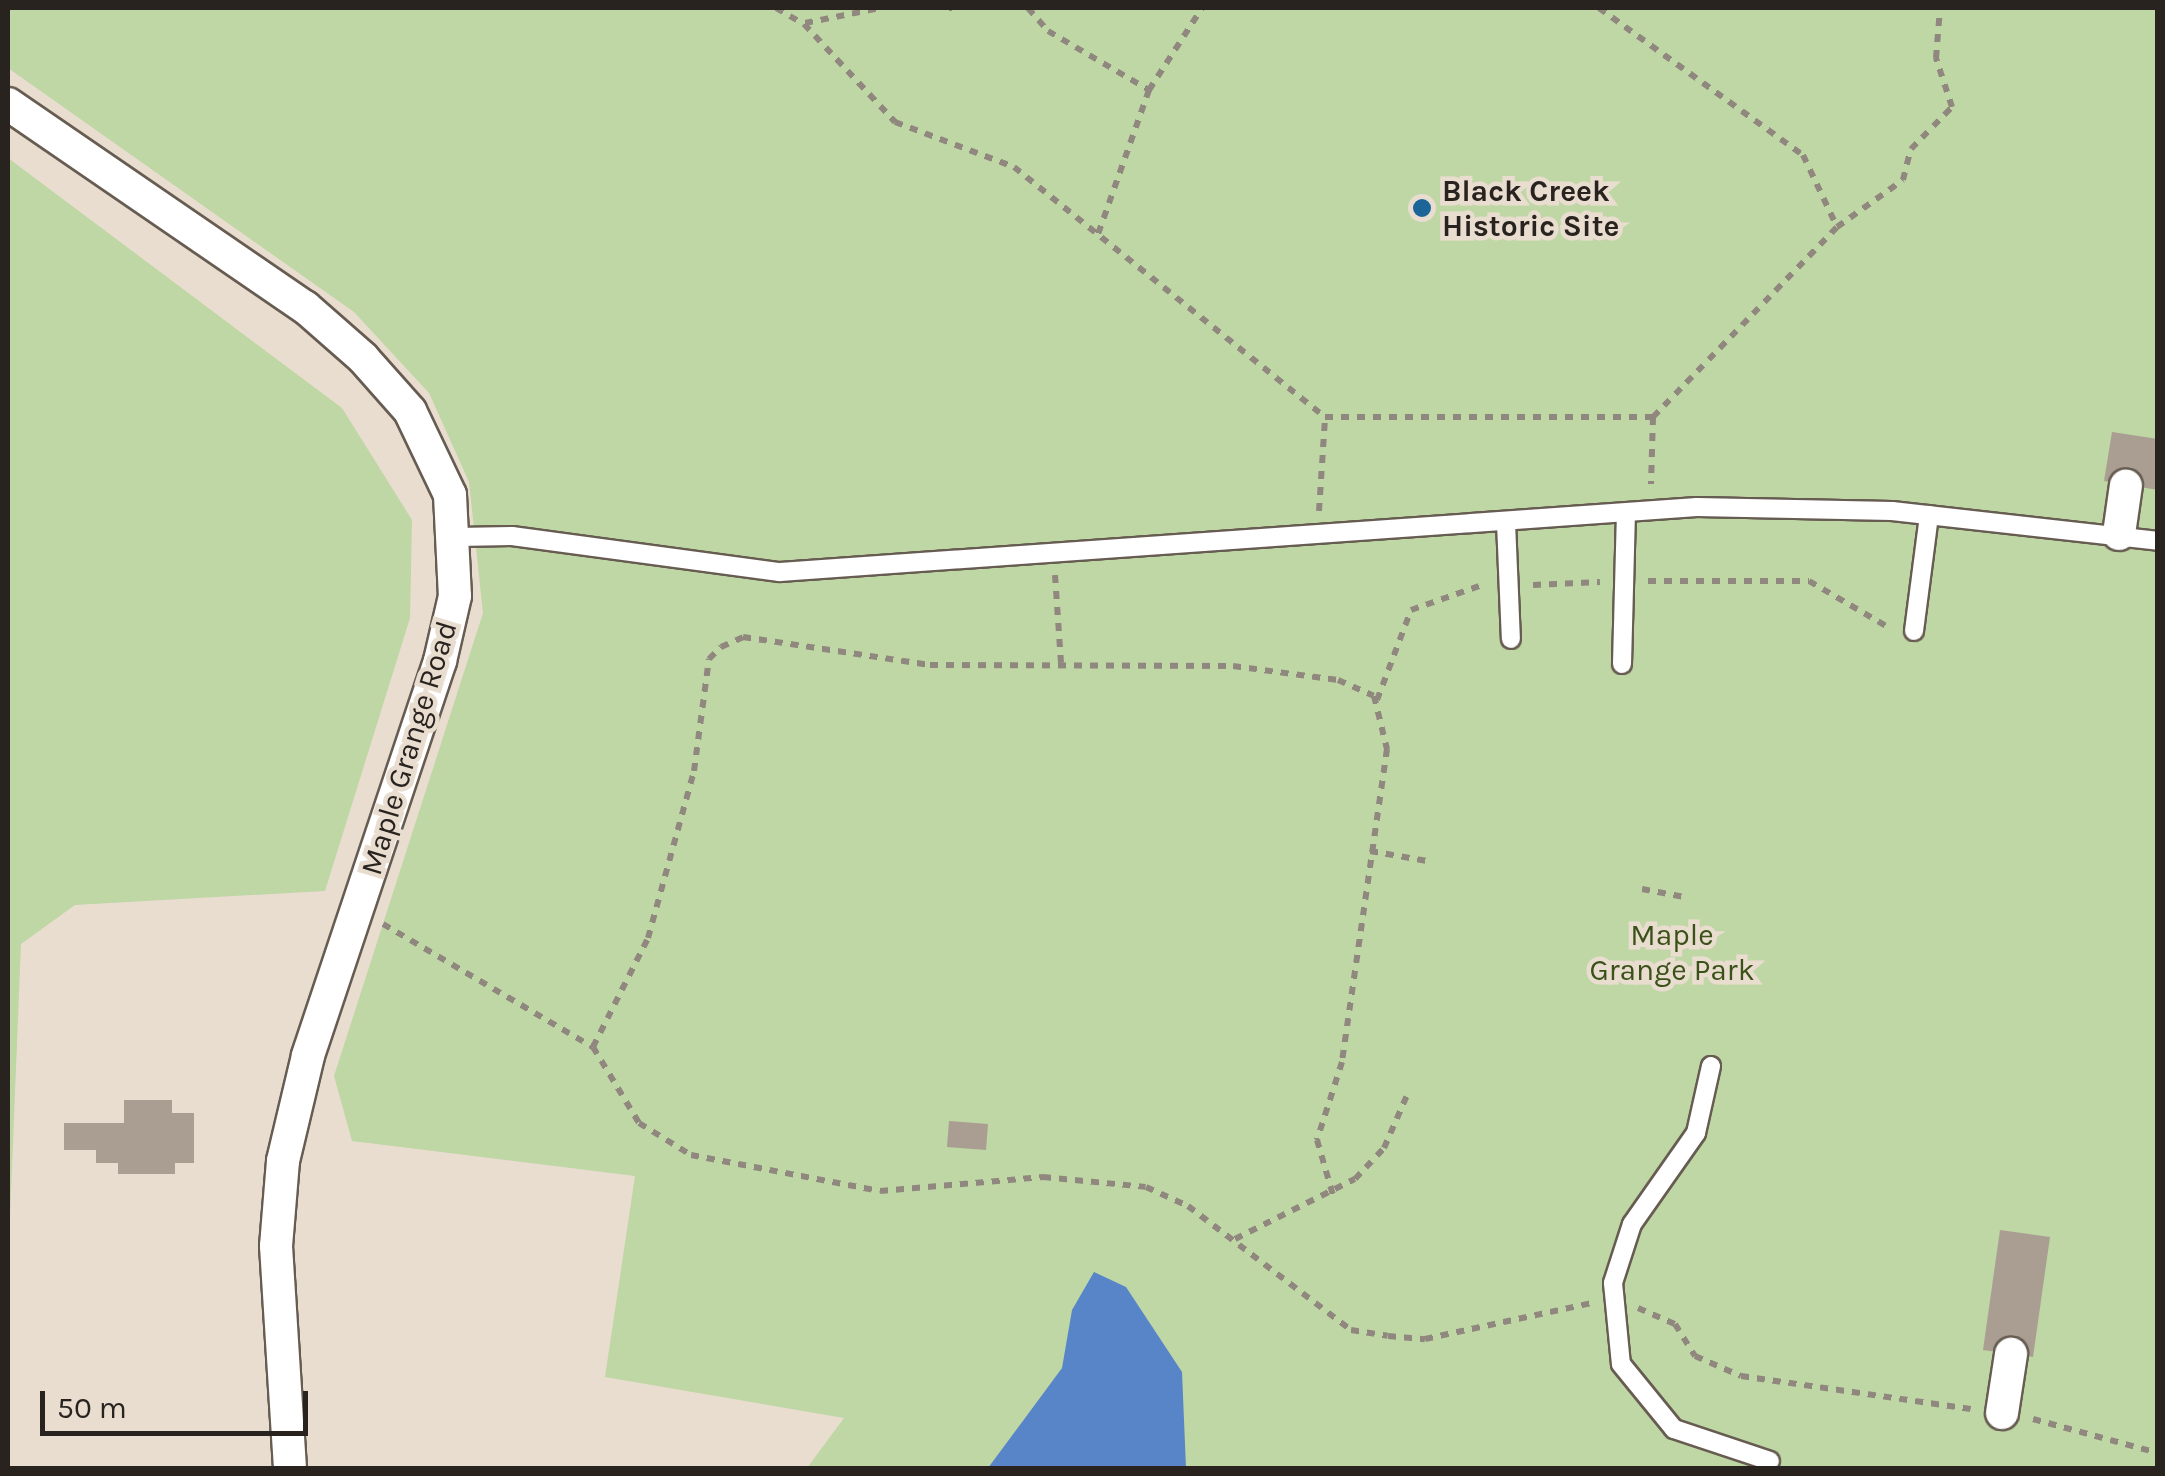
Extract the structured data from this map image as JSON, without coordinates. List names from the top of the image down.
{
  "streets": {
    "street": ["Maple Grange Road"]
  },
  "parks": ["Maple Grange Park"],
  "places": ["Black Creek Historic Site"],
  "scale_bar": "50 m"
}
